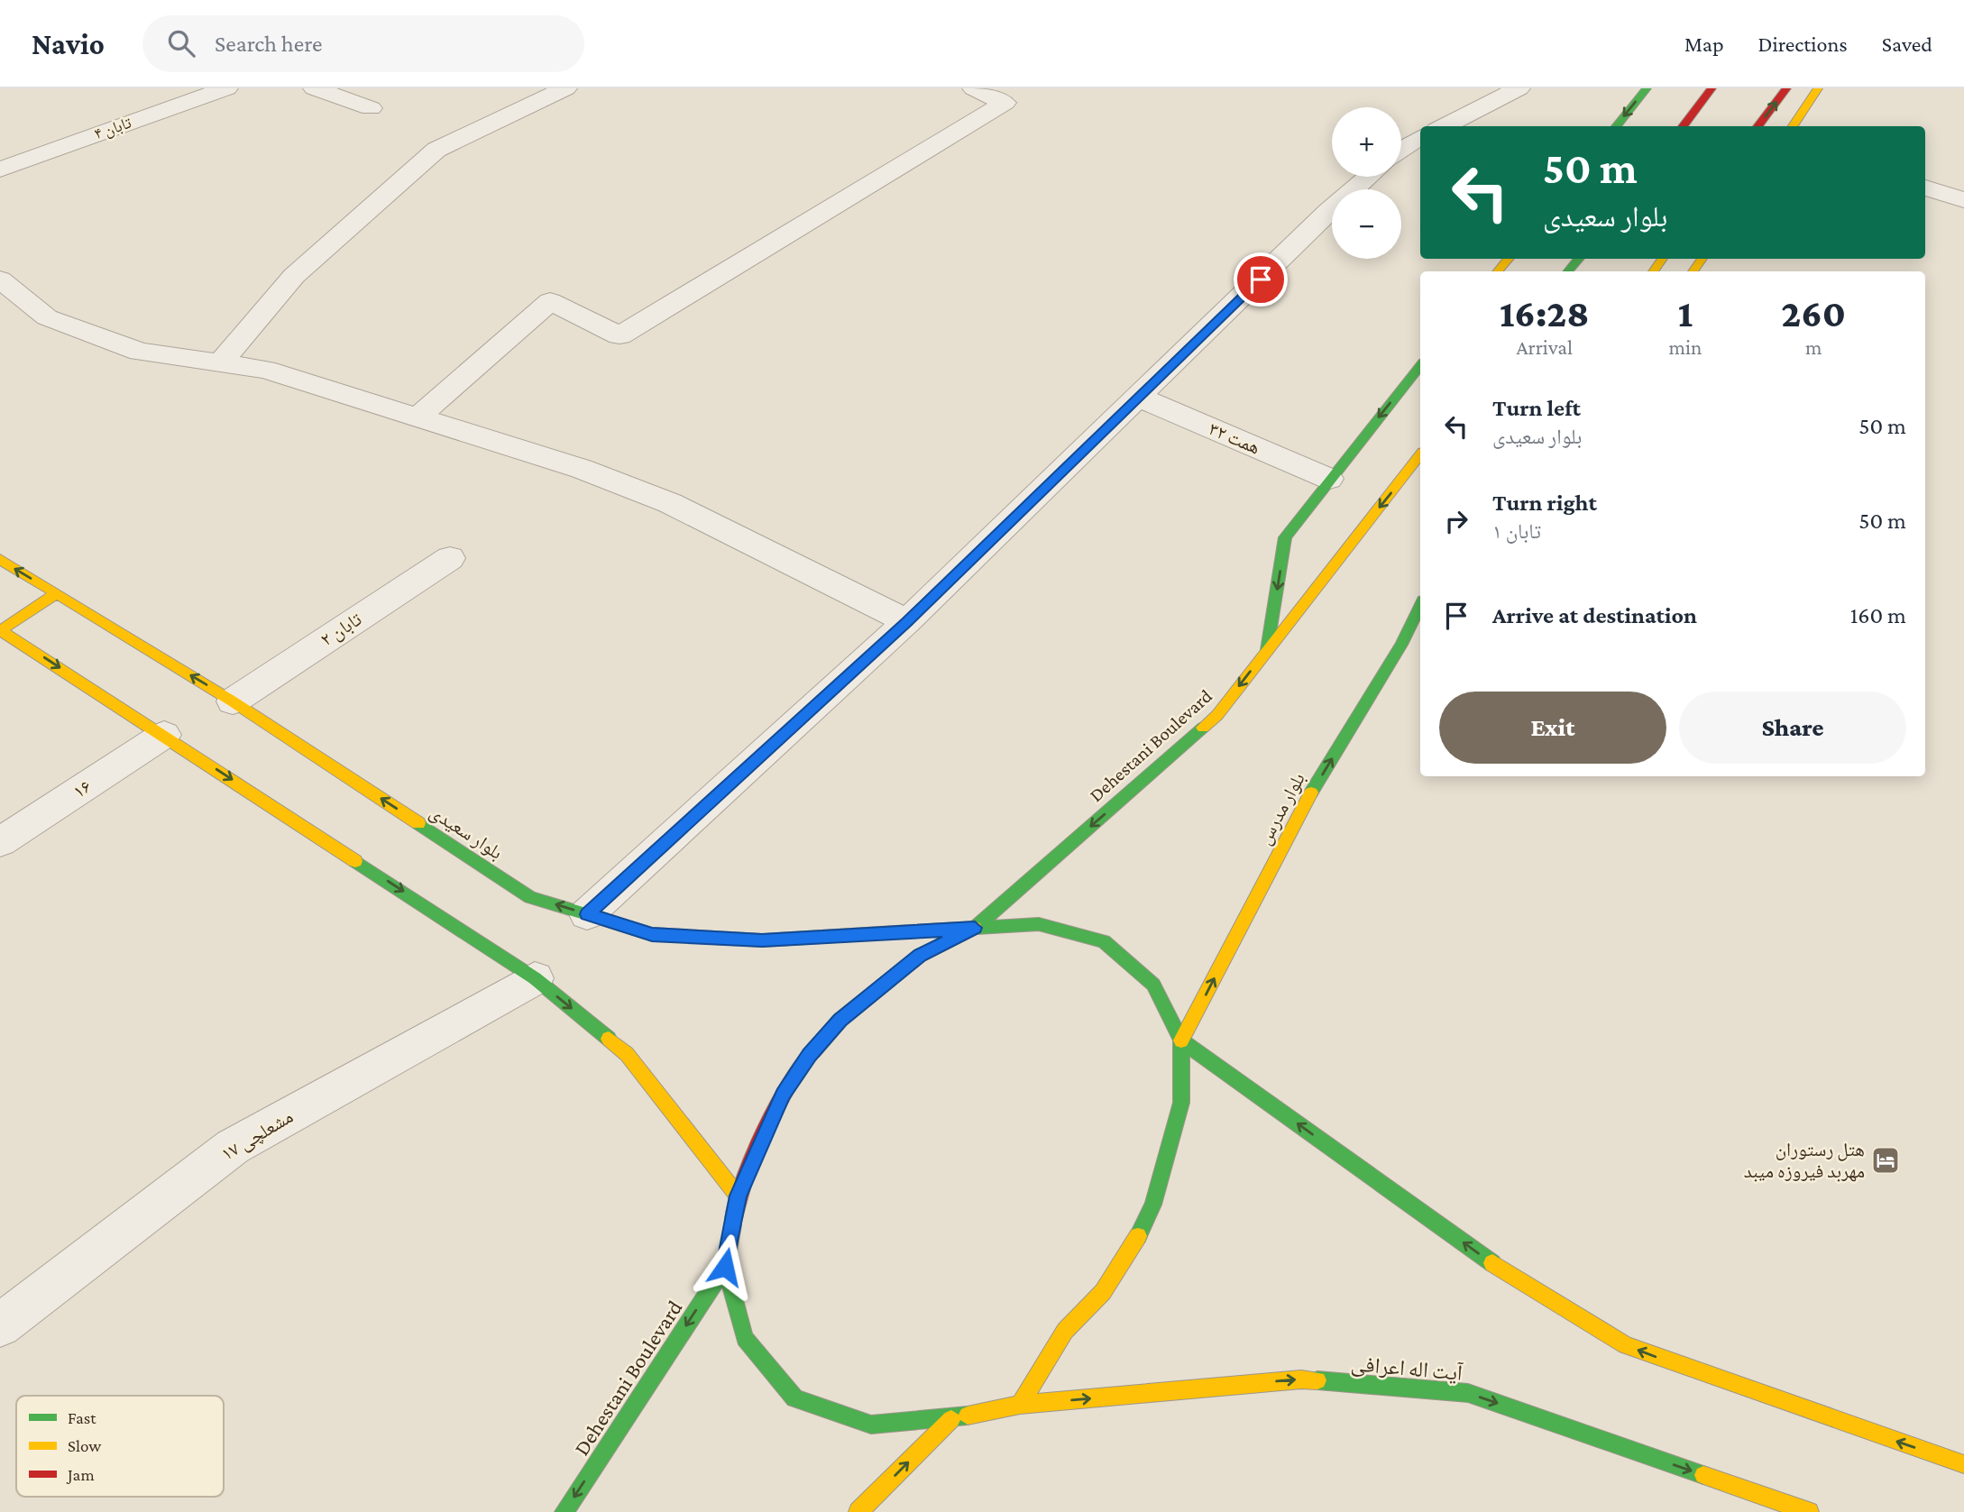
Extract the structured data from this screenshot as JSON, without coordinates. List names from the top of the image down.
{
  "streets": {
    "main road": [
      "Dehestani Boulevard",
      "بلوار مدرس",
      "بلوار سعیدی",
      "آیت اله اعرافی"
    ],
    "street": [
      "تابان ۴",
      "همت ۳۲",
      "تابان ۲",
      "۱۶",
      "مشعلچی ۱۷"
    ]
  },
  "crossings": [
    ["تابان ۲", "بلوار سعیدی"],
    ["Dehestani Boulevard", "بلوار سعیدی"],
    ["Dehestani Boulevard", "آیت اله اعرافی"],
    ["بلوار مدرس", "بلوار سعیدی"]
  ],
  "one_way": ["بلوار مدرس"],
  "places": {
    "hotel": ["هتل رستوران مهربد فیروزه میبد"]
  },
  "legend": ["Fast", "Slow", "Jam"],
  "page": {
    "header": "Navio",
    "search": "Search here",
    "nav": ["Map", "Directions", "Saved"],
    "map_buttons": ["+", "−"],
    "turn": ["50 m", "بلوار سعیدی"],
    "eta": [
      "16:28",
      "Arrival",
      "1",
      "min",
      "260",
      "m"
    ],
    "list": [
      {
        "name": "Turn left",
        "note": "بلوار سعیدی",
        "value": "50 m"
      },
      {
        "name": "Turn right",
        "note": "تابان ۱",
        "value": "50 m"
      },
      {
        "name": "Arrive at destination",
        "value": "160 m"
      }
    ],
    "buttons": ["Exit", "Share"]
  }
}
